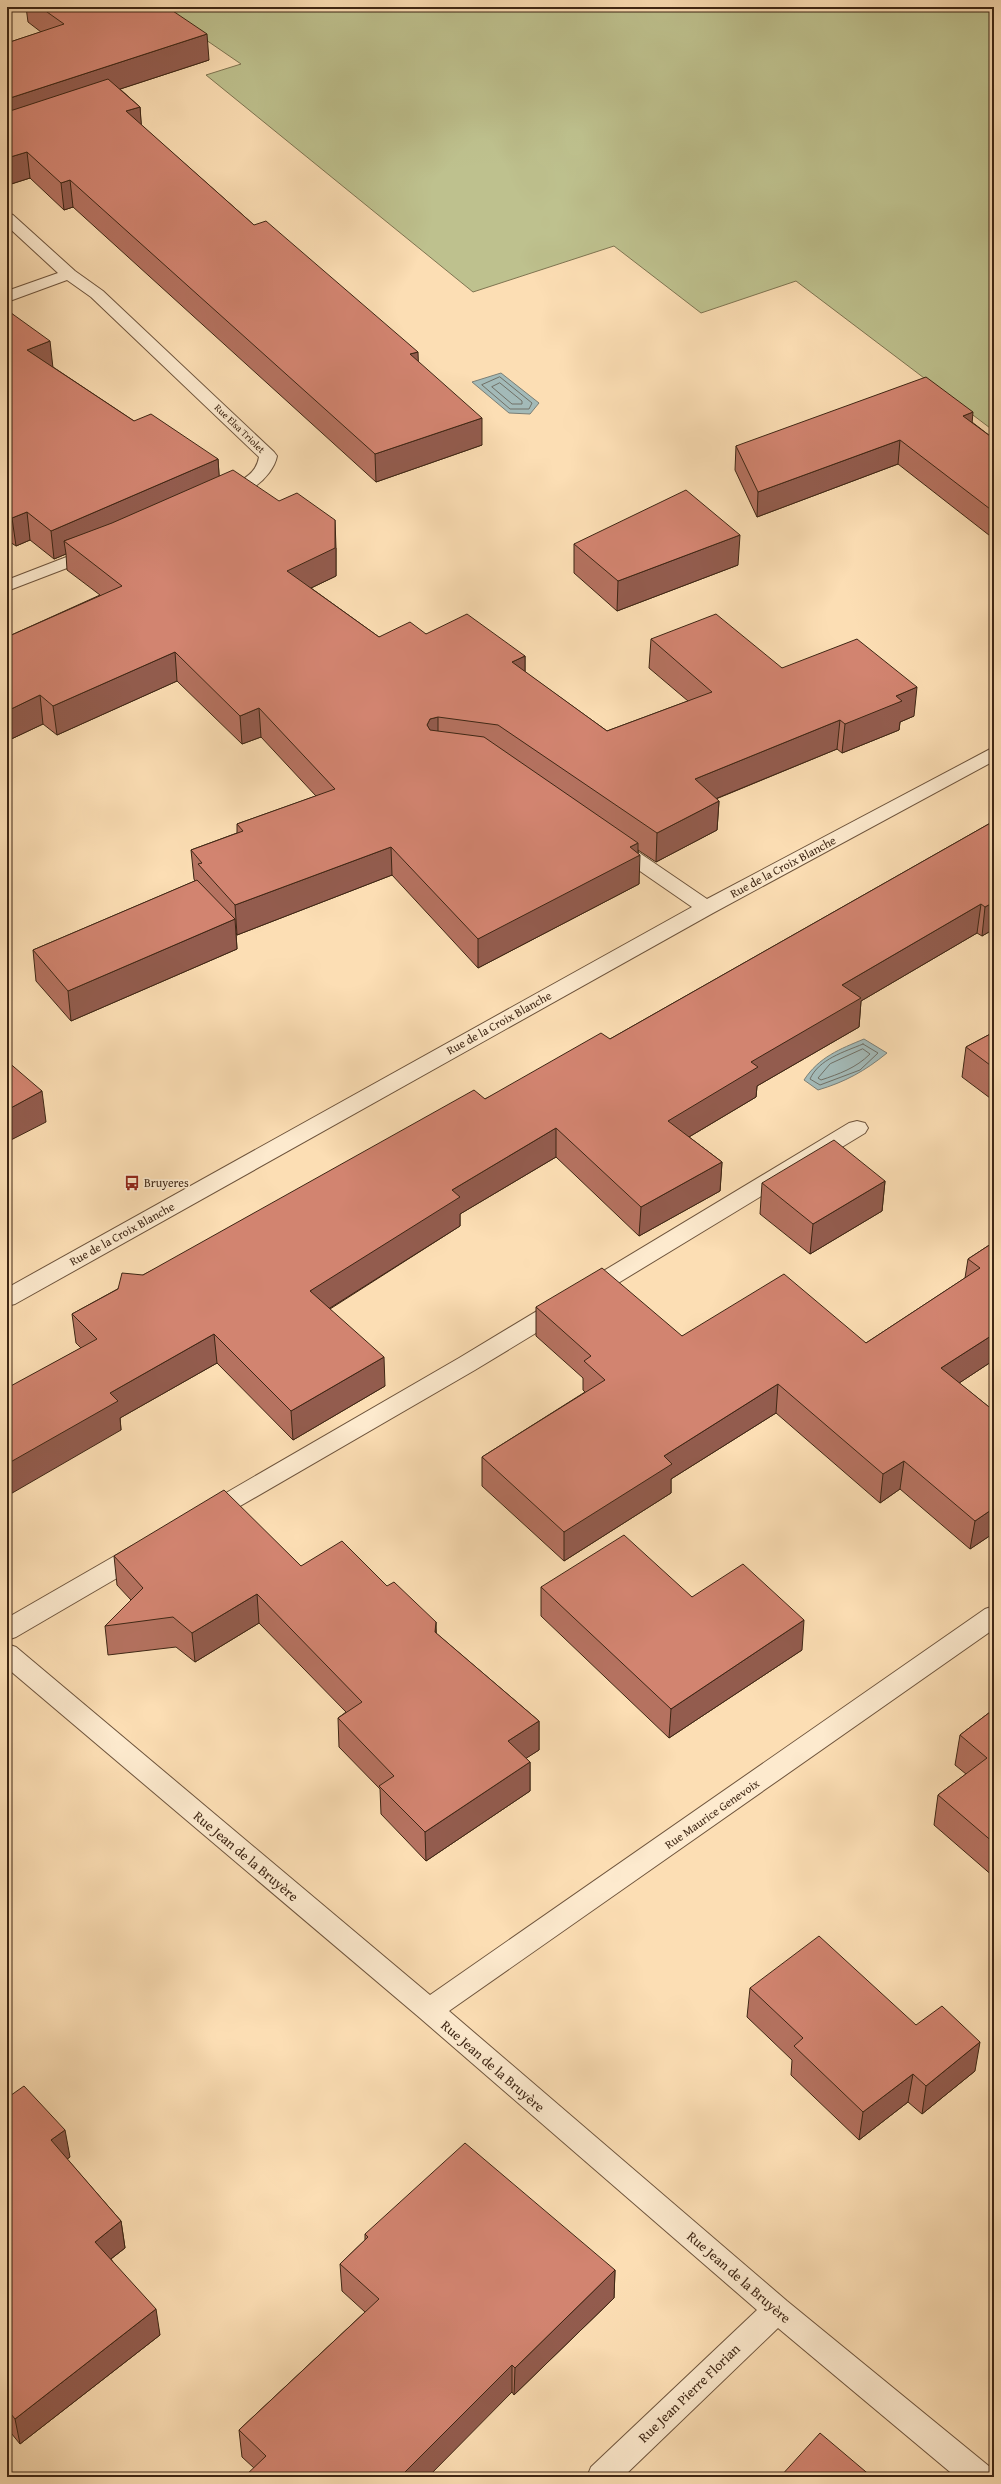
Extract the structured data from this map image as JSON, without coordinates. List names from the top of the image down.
{
  "streets": {
    "street": [
      "Rue Elsa Triolet",
      "Rue de la Croix Blanche",
      "Rue Maurice Genevoix",
      "Rue Jean de la Bruyère",
      "Rue Jean Pierre Florian"
    ]
  },
  "crossings": [
    ["Rue Maurice Genevoix", "Rue Jean de la Bruyère"],
    ["Rue Jean de la Bruyère", "Rue Jean Pierre Florian"]
  ],
  "places": {
    "bus stop": ["Bruyeres"]
  }
}
